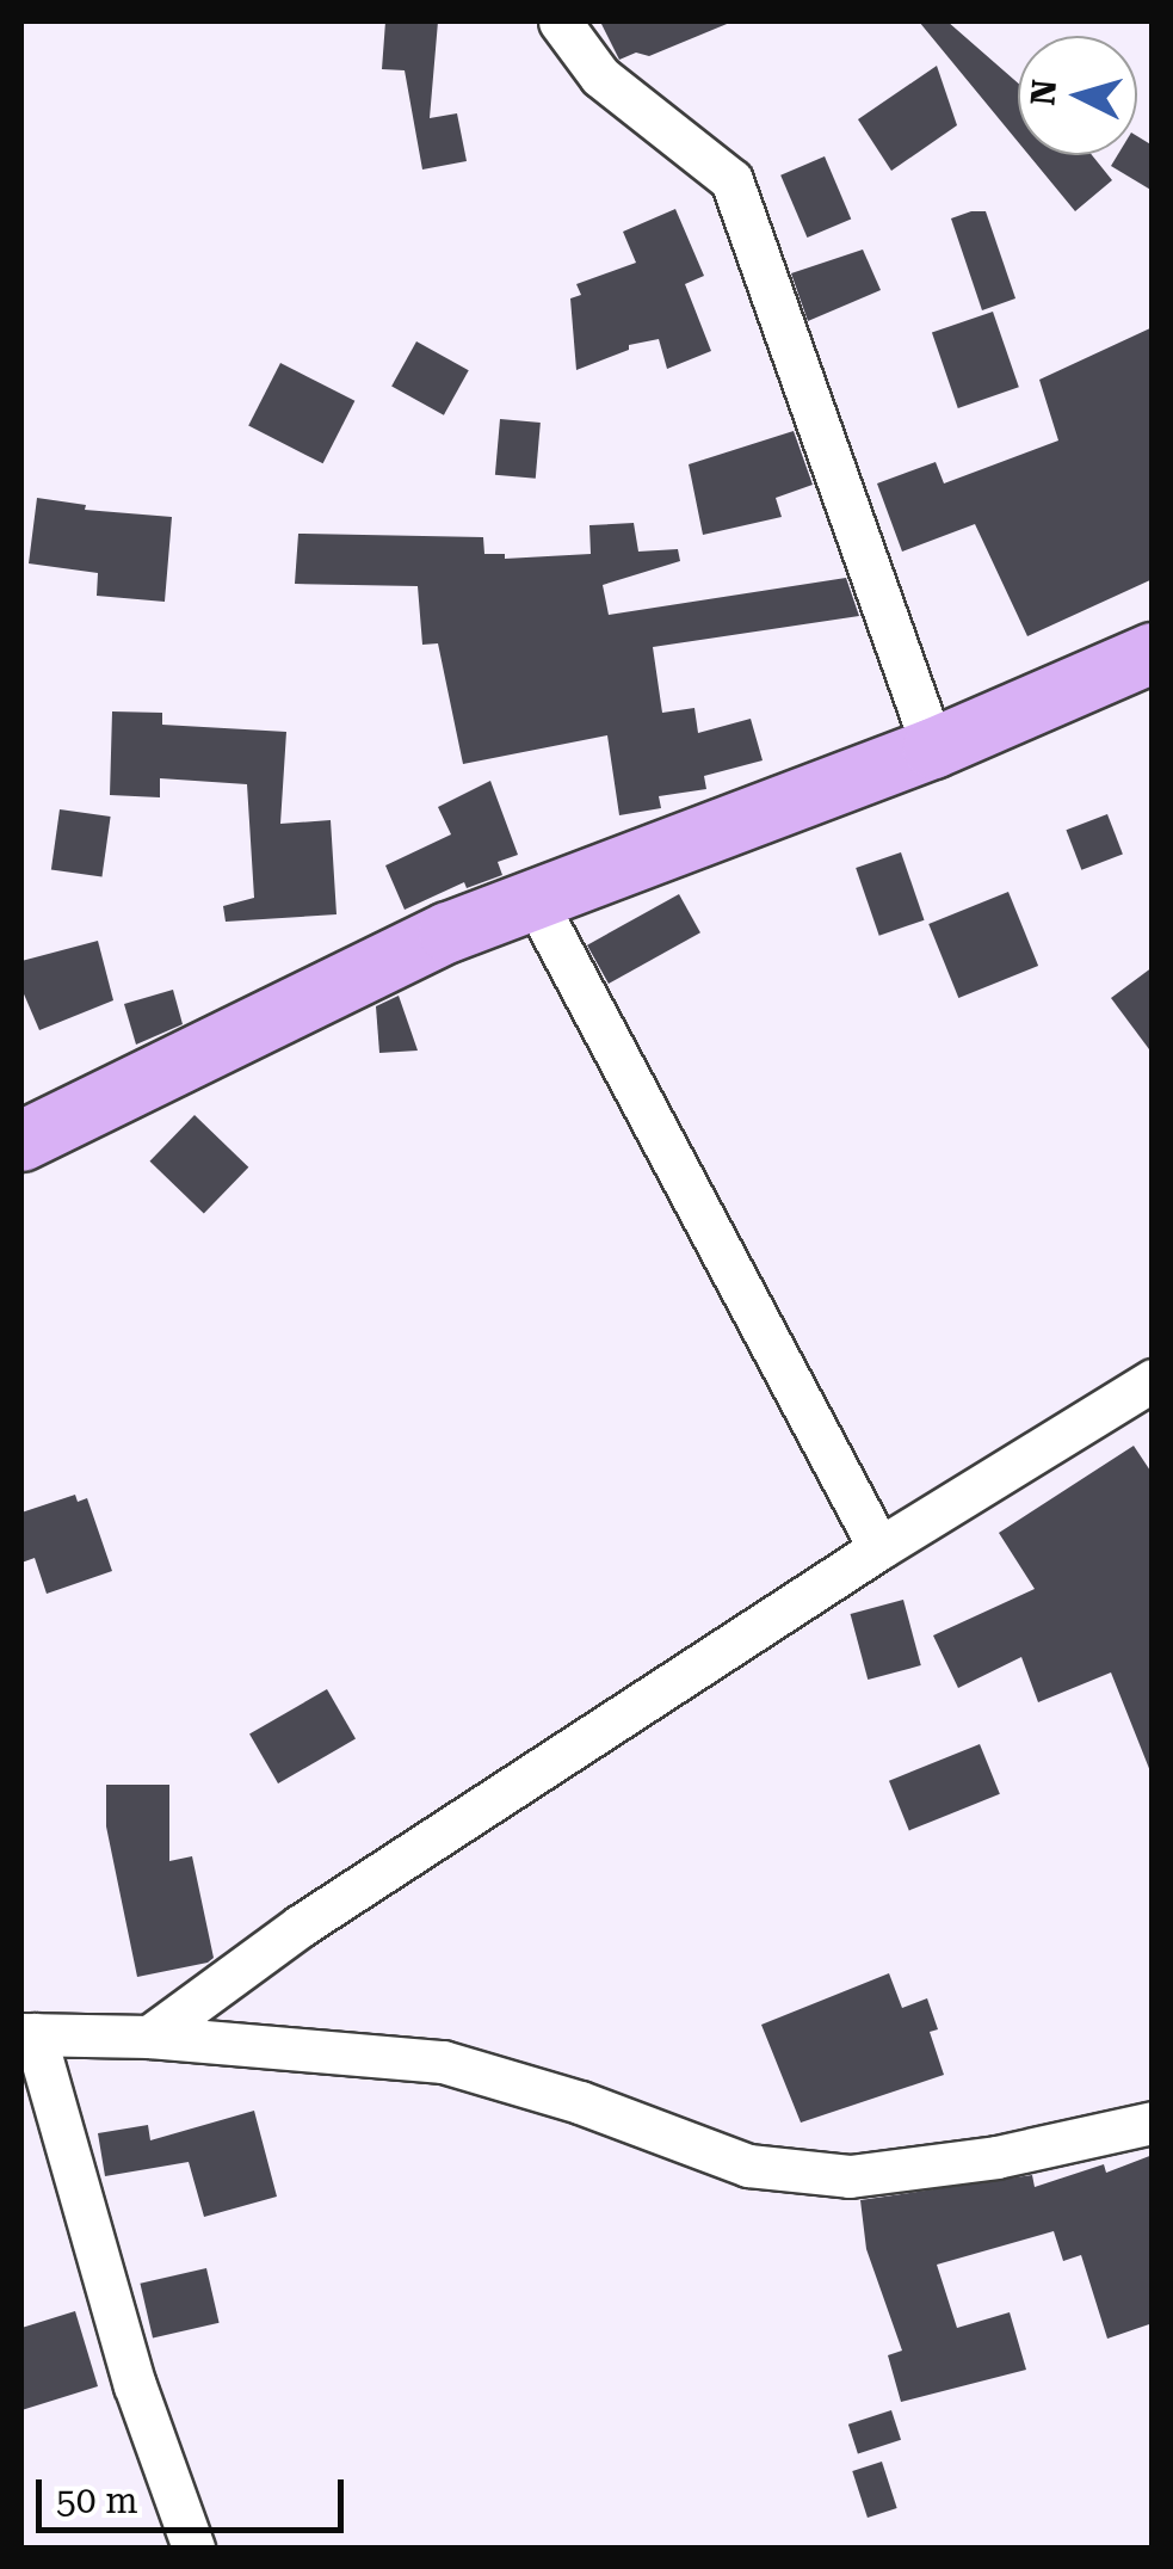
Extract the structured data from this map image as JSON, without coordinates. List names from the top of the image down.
{
  "scale_bar": "50 m",
  "north": "left"
}
